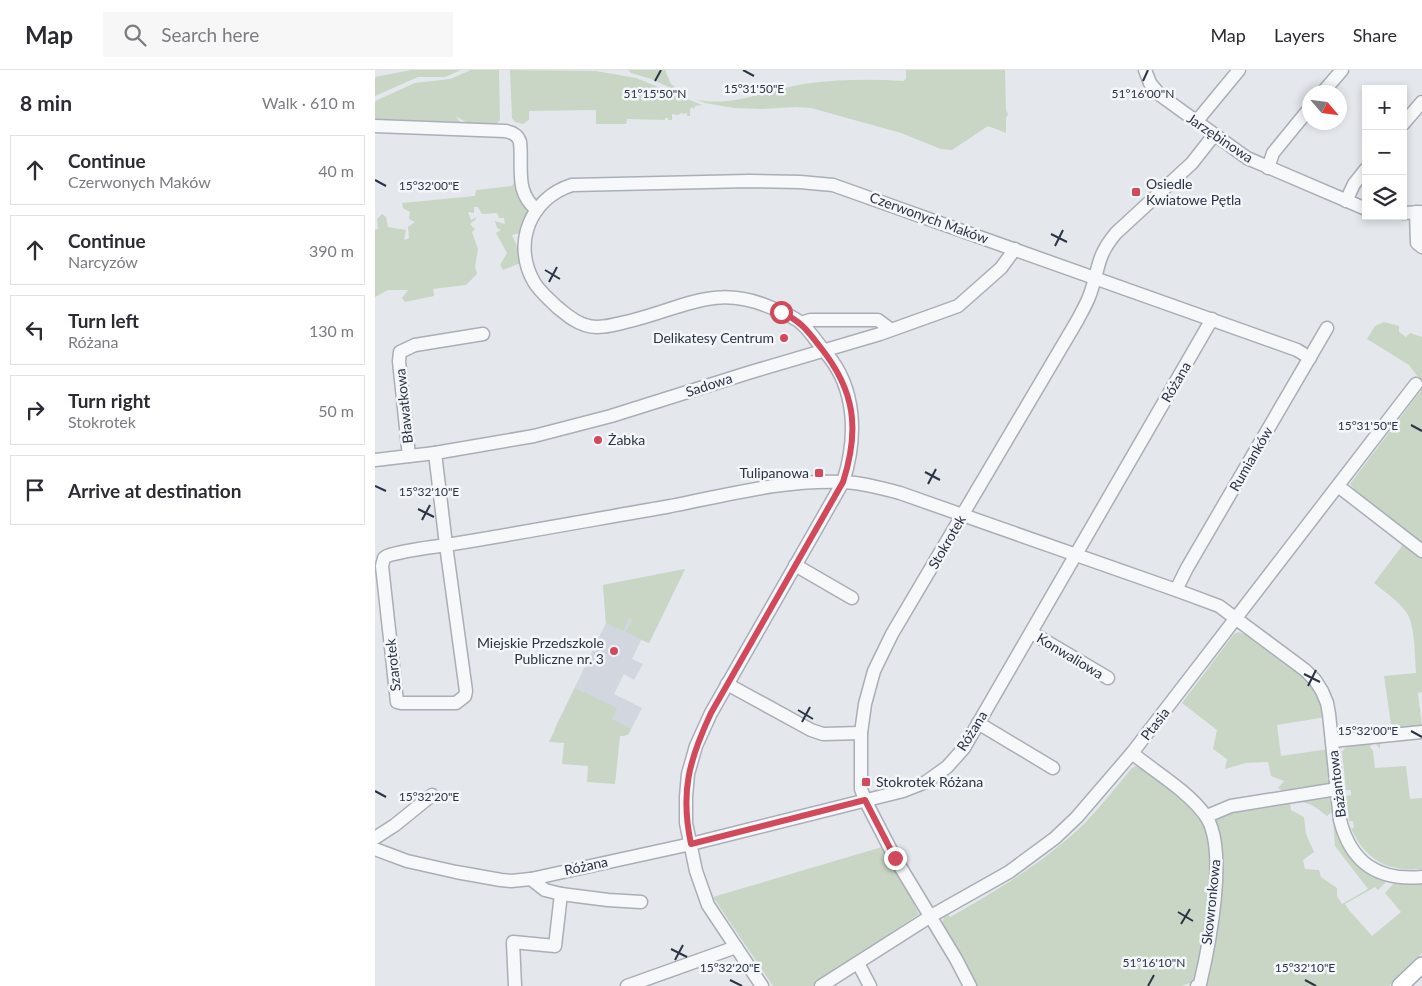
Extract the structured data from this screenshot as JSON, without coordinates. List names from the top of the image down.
{
  "streets": {
    "street": [
      "Jarzębinowa",
      "Czerwonych Maków",
      "Różana",
      "Sadowa",
      "Bławatkowa",
      "Rumianków",
      "Stokrotek",
      "Konwaliowa",
      "Szarotek",
      "Ptasia",
      "Bażantowa",
      "Skowronkowa"
    ]
  },
  "crossings": [
    ["Jarzębinowa", "Stokrotek"],
    ["Czerwonych Maków", "Różana"],
    ["Czerwonych Maków", "Sadowa"],
    ["Czerwonych Maków", "Rumianków"],
    ["Czerwonych Maków", "Stokrotek"],
    ["Różana", "Stokrotek"],
    ["Różana", "Konwaliowa"],
    ["Sadowa", "Bławatkowa"],
    ["Sadowa", "Szarotek"],
    ["Stokrotek", "Ptasia"],
    ["Ptasia", "Bażantowa"],
    ["Ptasia", "Skowronkowa"]
  ],
  "places": {
    "transit": ["Osiedle Kwiatowe Pętla", "Tulipanowa", "Stokrotek Różana"],
    "other": ["Delikatesy Centrum", "Żabka", "Miejskie Przedszkole Publiczne nr. 3"]
  },
  "north": "bottom right",
  "page": {
    "header": "Map",
    "search": "Search here",
    "nav": ["Map", "Layers", "Share"],
    "heading": ["8 min", "Walk · 610 m"],
    "map_buttons": ["+", "−"],
    "list": [
      ["Continue", "Czerwonych Maków", "40 m"],
      ["Continue", "Narcyzów", "390 m"],
      ["Turn left", "Różana", "130 m"],
      ["Turn right", "Stokrotek", "50 m"],
      "Arrive at destination"
    ]
  },
  "coordinates": [
    "15°31'50\"E",
    "51°15'50\"N",
    "51°16'00\"N",
    "15°32'00\"E",
    "15°32'10\"E",
    "15°32'20\"E",
    "51°16'10\"N"
  ]
}
